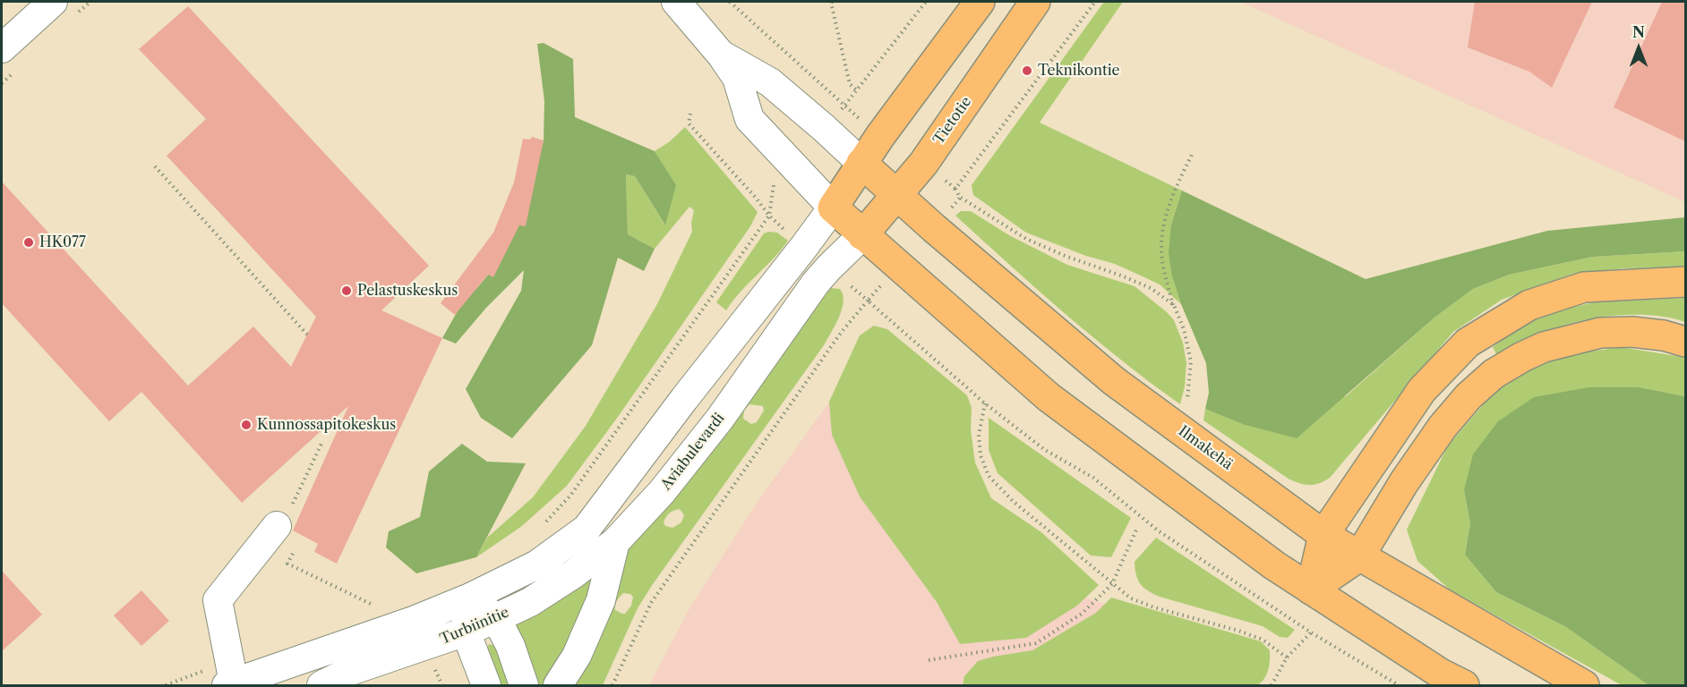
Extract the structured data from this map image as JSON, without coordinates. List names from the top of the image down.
{
  "streets": {
    "main road": ["Tietotie", "Ilmakehä"],
    "street": ["Aviabulevardi", "Turbiinitie"]
  },
  "crossings": [
    ["Tietotie", "Ilmakehä"],
    ["Tietotie", "Aviabulevardi"],
    ["Aviabulevardi", "Turbiinitie"]
  ],
  "places": [
    "Teknikontie",
    "HK077",
    "Pelastuskeskus",
    "Kunnossapitokeskus"
  ],
  "north": "top"
}
